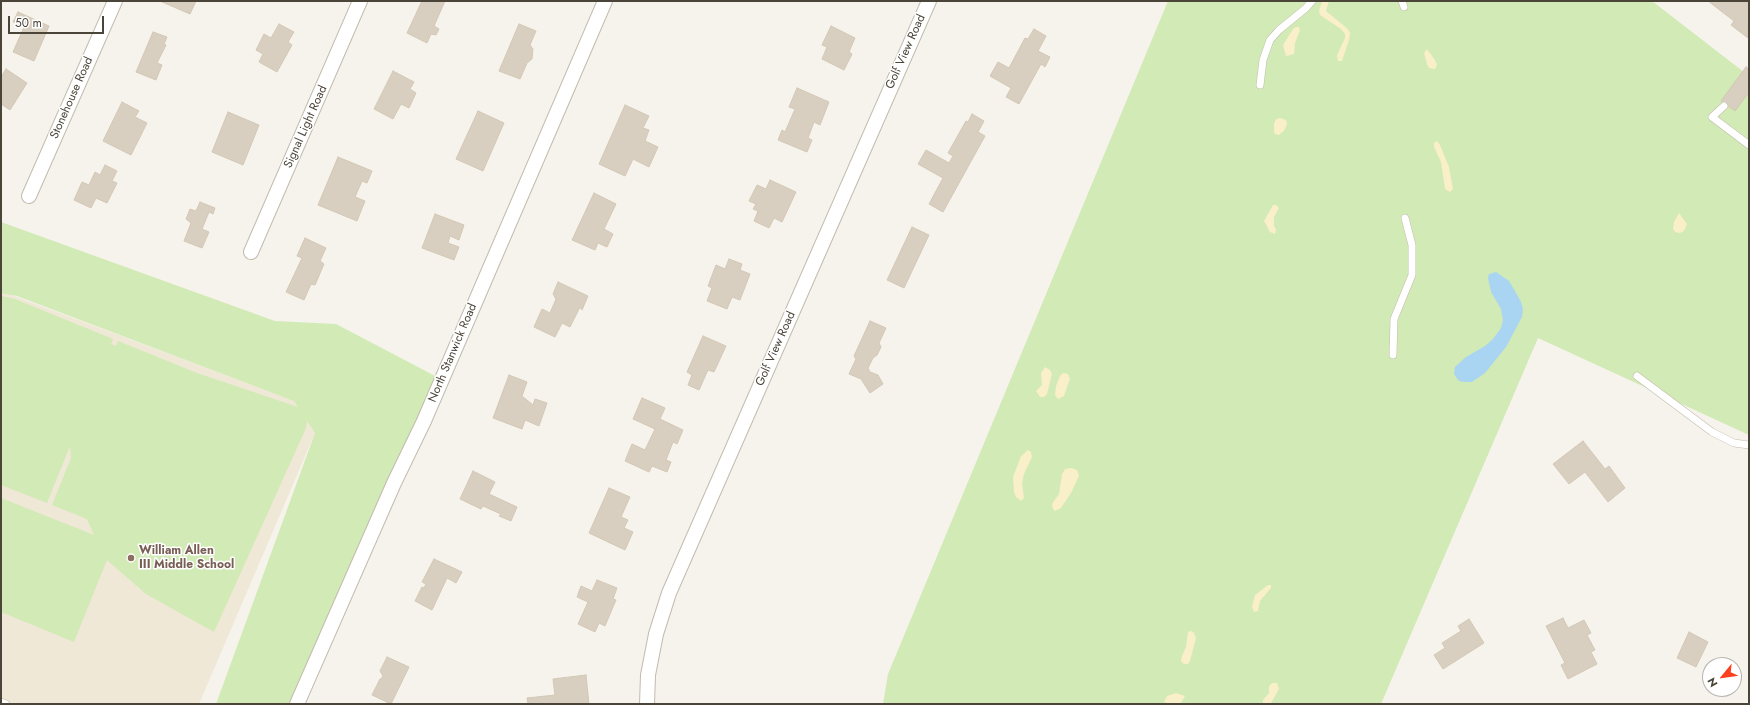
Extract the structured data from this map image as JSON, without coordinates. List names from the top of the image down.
{
  "streets": {
    "street": [
      "Golf View Road",
      "Stonehouse Road",
      "Signal Light Road",
      "North Stanwick Road"
    ]
  },
  "places": ["William Allen III Middle School"],
  "scale_bar": "50 m",
  "north": "bottom left"
}
